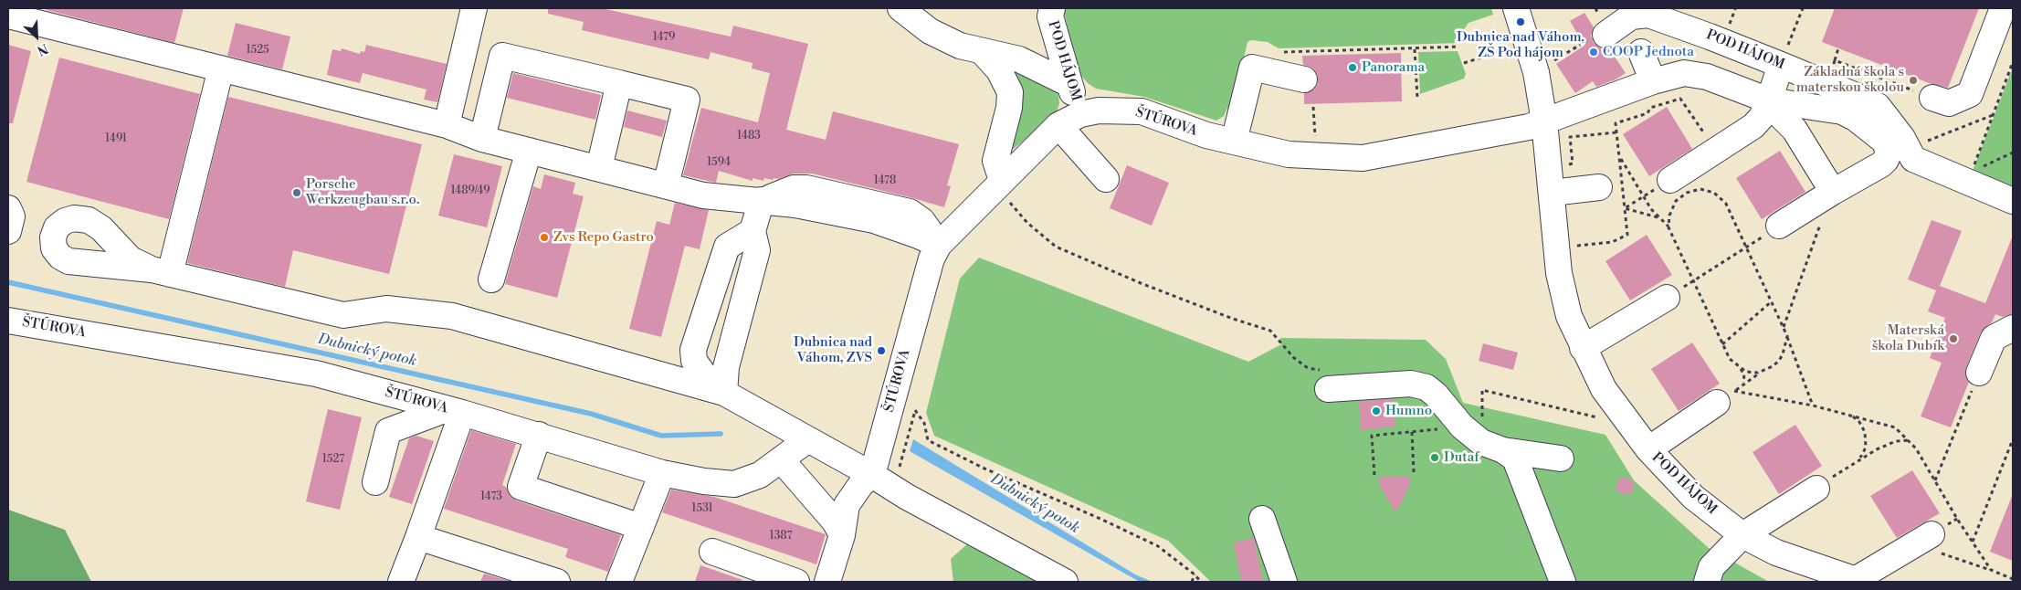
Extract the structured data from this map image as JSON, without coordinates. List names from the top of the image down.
{
  "streets": {
    "street": ["POD HÁJOM", "ŠTÚROVA"]
  },
  "crossings": [
    ["POD HÁJOM", "ŠTÚROVA"]
  ],
  "water": ["Dubnický potok"],
  "places": [
    "Dubnica nad Váhom, ZŠ Pod hájom",
    "COOP Jednota",
    "Panorama",
    "Základná škola s materskou školou",
    "Porsche Werkzeugbau s.r.o.",
    "Zvs Repo Gastro",
    "Materská škola Dubík",
    "Dubnica nad Váhom, ZVS",
    "Humno",
    "Dutaf"
  ],
  "house_numbers": [
    "1479",
    "1525",
    "1483",
    "1491",
    "1594",
    "1478",
    "1489/49",
    "1527",
    "1473",
    "1531",
    "1387"
  ],
  "north": "bottom right"
}
